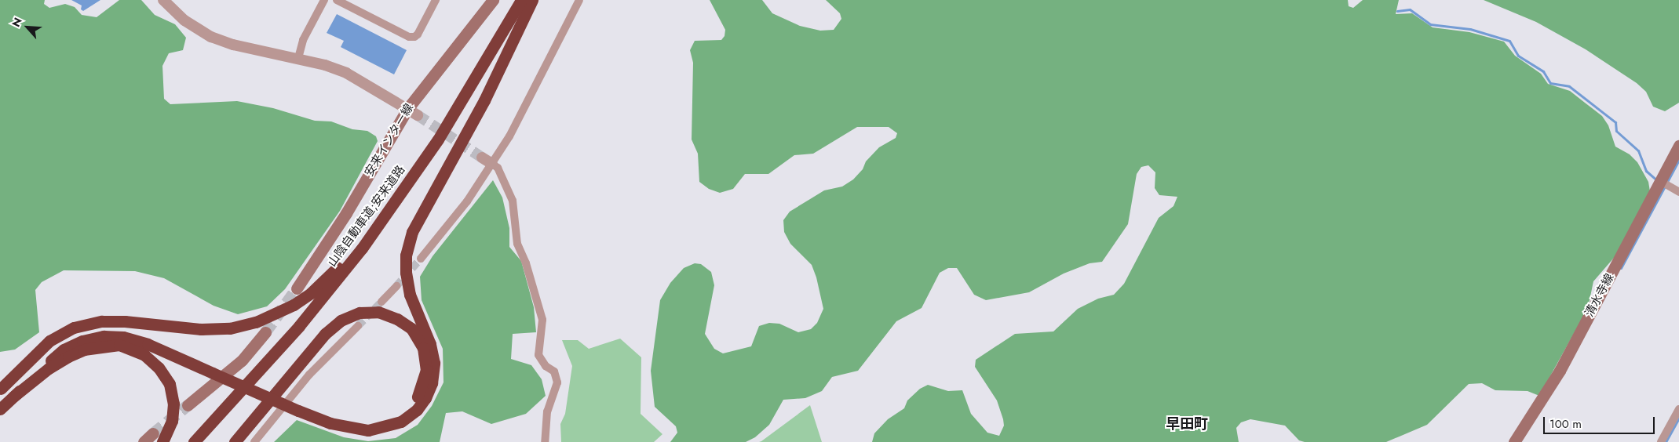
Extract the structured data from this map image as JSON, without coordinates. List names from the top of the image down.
{
  "streets": {
    "highway": ["山陰自動車道;安来道路"],
    "main road": ["安来インター線", "清水寺線"]
  },
  "districts": ["早田町"],
  "scale_bar": "100 m",
  "north": "top left"
}
